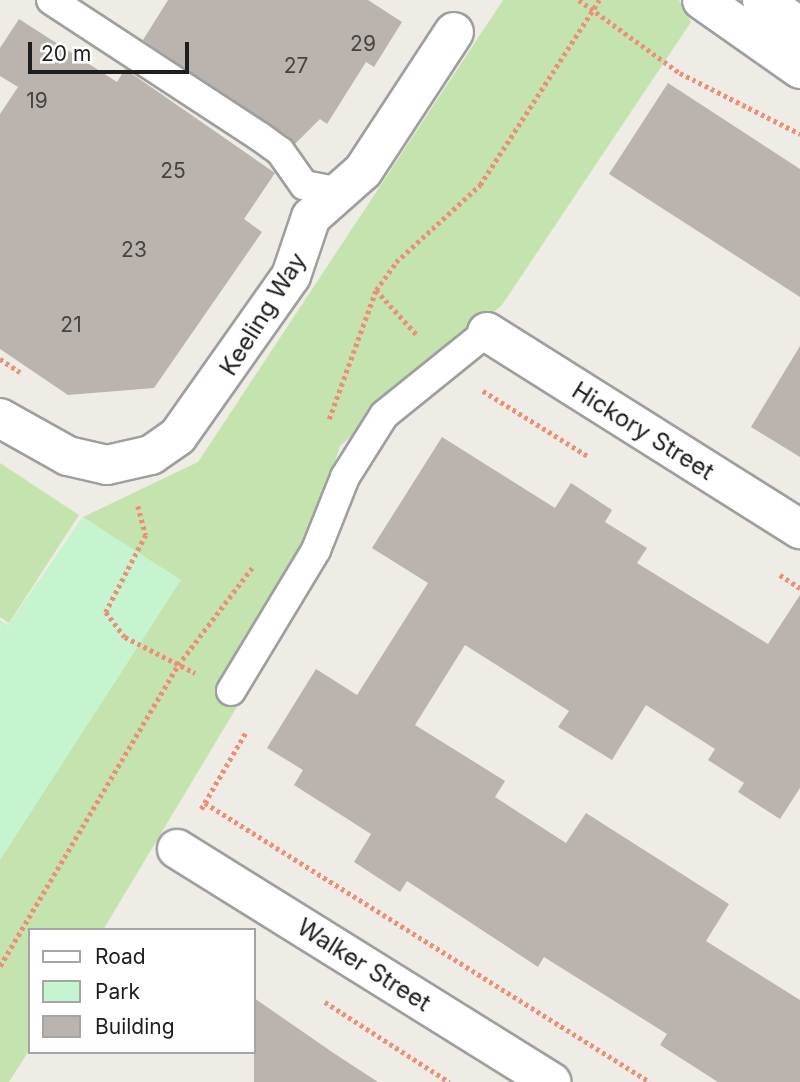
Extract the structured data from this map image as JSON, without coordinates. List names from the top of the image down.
{
  "streets": {
    "street": ["Keeling Way", "Hickory Street", "Walker Street"]
  },
  "house_numbers": [
    "29",
    "27",
    "19",
    "25",
    "23",
    "21"
  ],
  "legend": ["Road", "Park", "Building"],
  "scale_bar": "20 m"
}
